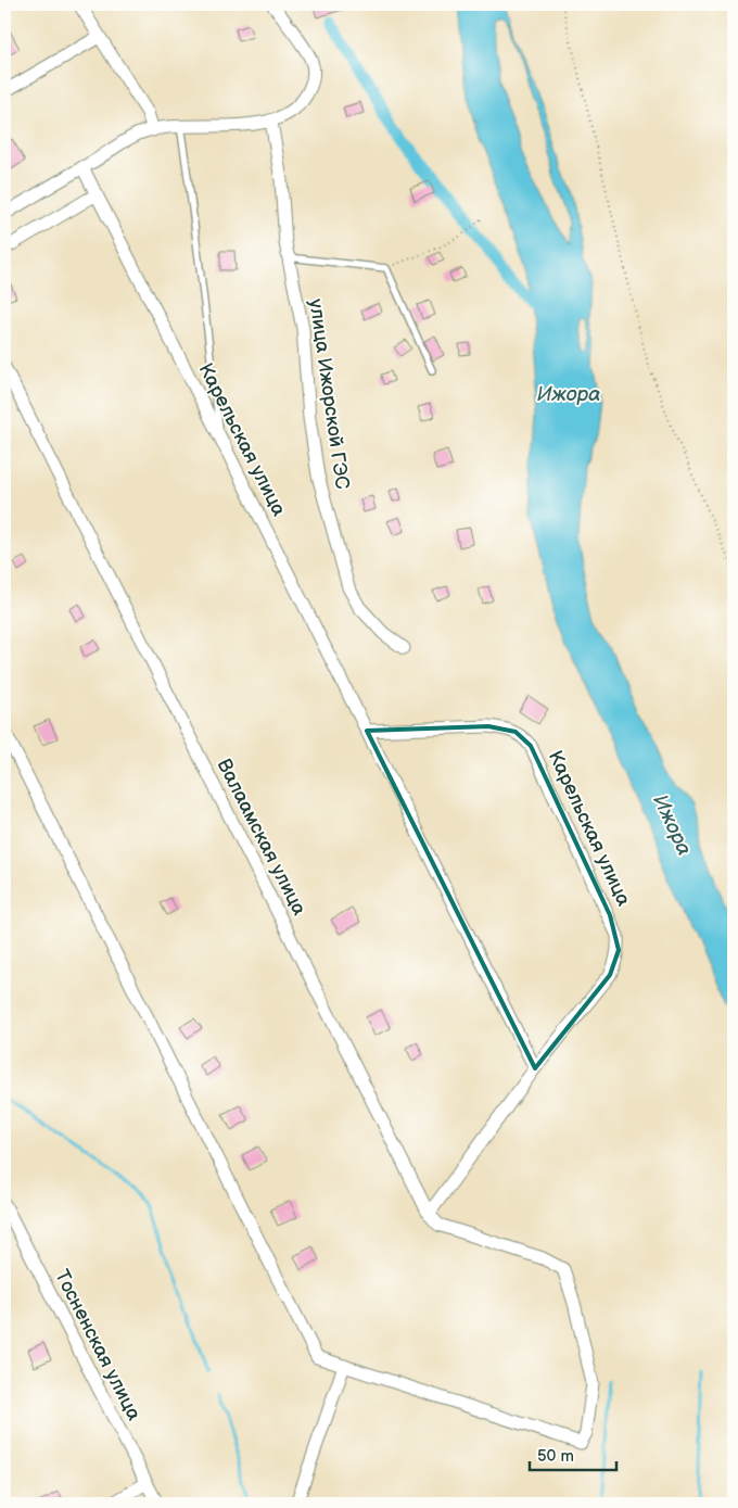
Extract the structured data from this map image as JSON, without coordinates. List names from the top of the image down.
{
  "streets": {
    "street": [
      "улица Ижорской ГЭС",
      "Карельская улица",
      "Валаамская улица",
      "Тосненская улица"
    ]
  },
  "crossings": [
    ["Карельская улица", "Валаамская улица"]
  ],
  "water": ["Ижора"],
  "scale_bar": "50 m"
}
